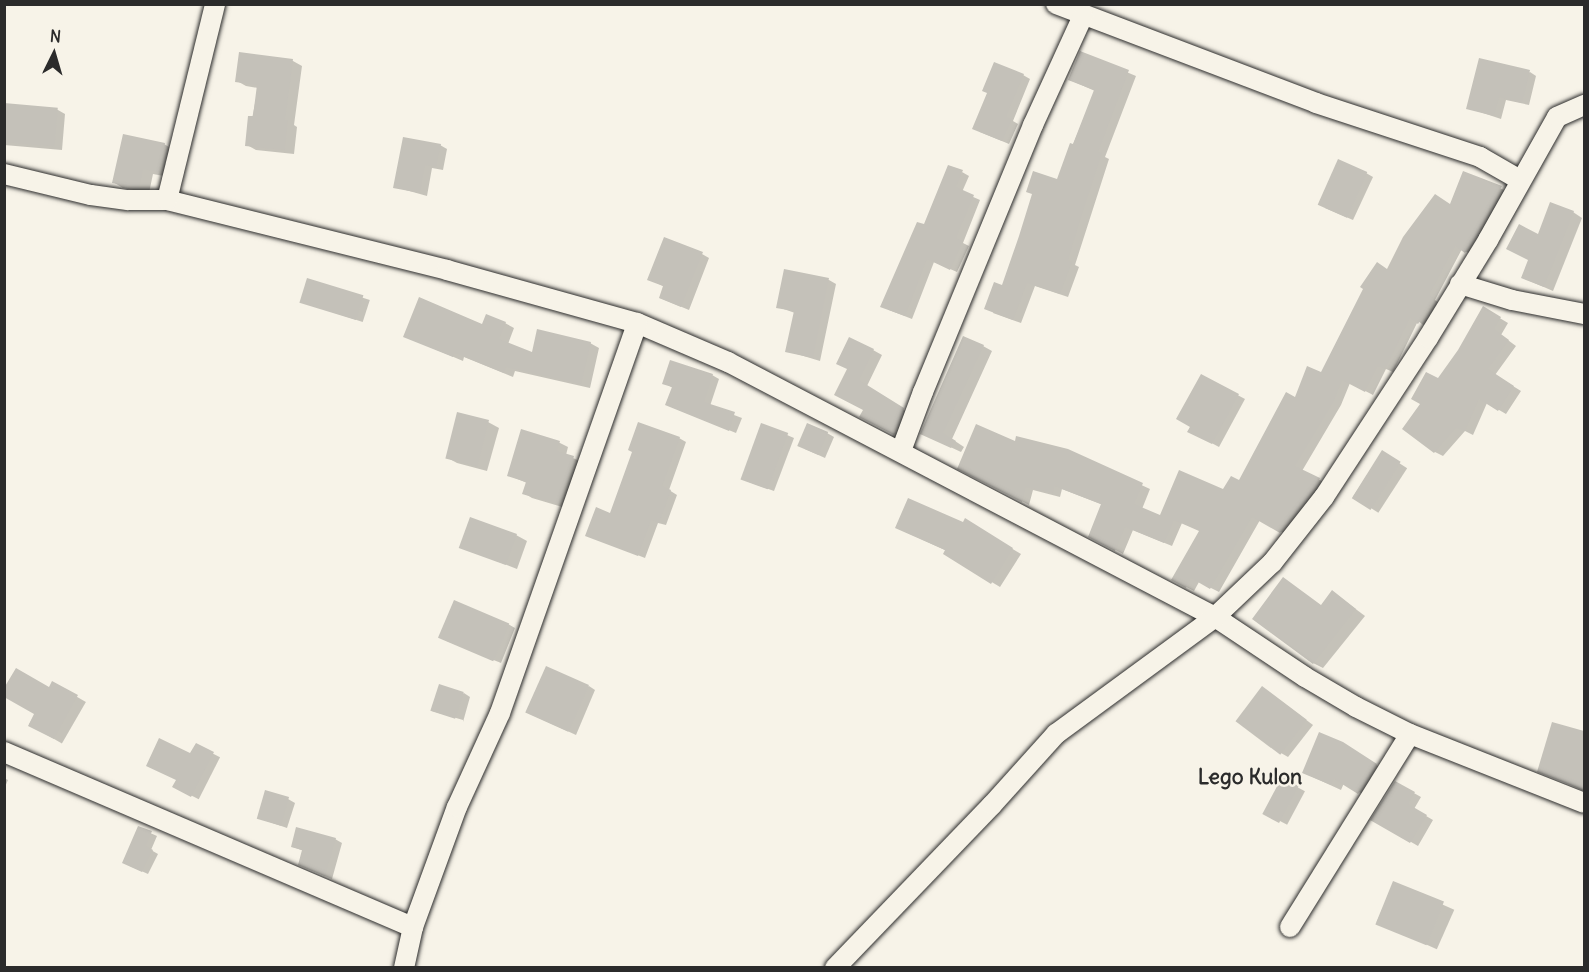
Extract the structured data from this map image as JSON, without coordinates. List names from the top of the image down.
{
  "districts": ["Lego Kulon"],
  "north": "top"
}
